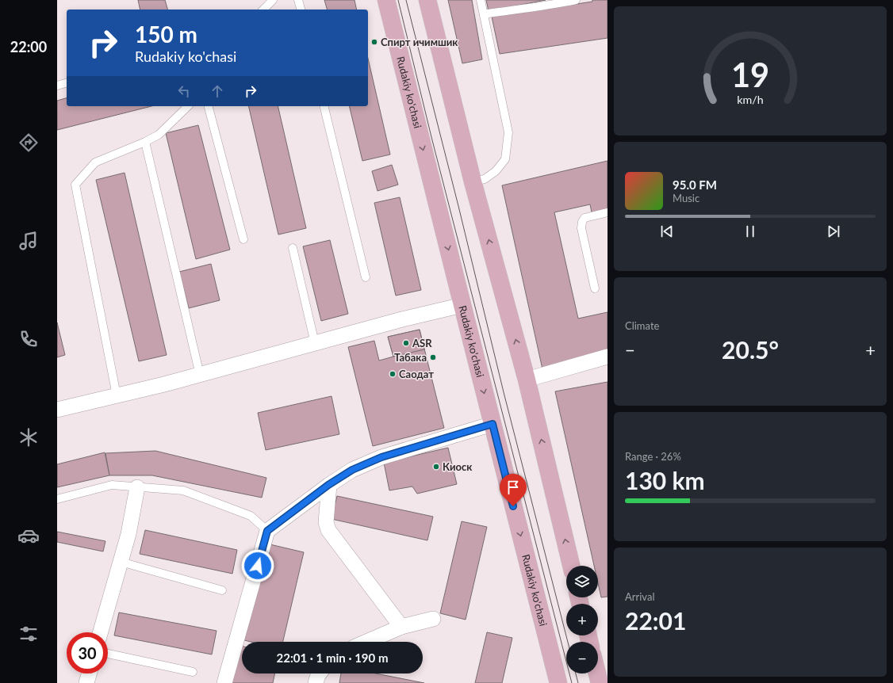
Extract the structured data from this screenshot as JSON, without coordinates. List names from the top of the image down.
{
  "streets": {
    "main road": ["Rudakiy ko'chasi"]
  },
  "places": [
    "Спирт ичимшик",
    "ASR",
    "Табака",
    "Саодат",
    "Киоск"
  ],
  "page": {
    "tabs": "22:00",
    "turn": ["150 m", "Rudakiy ko'chasi"],
    "song": ["95.0 FM", "Music"],
    "tile": [
      "Climate",
      ["Range · 26%", "130 km"],
      ["Arrival", "22:01"]
    ],
    "heat": ["−", "20.5°", "+"],
    "map_buttons": ["+", "−"],
    "limit": "30",
    "trip": "22:01 · 1 min · 190 m",
    "gauge": ["19", "km/h"]
  }
}
